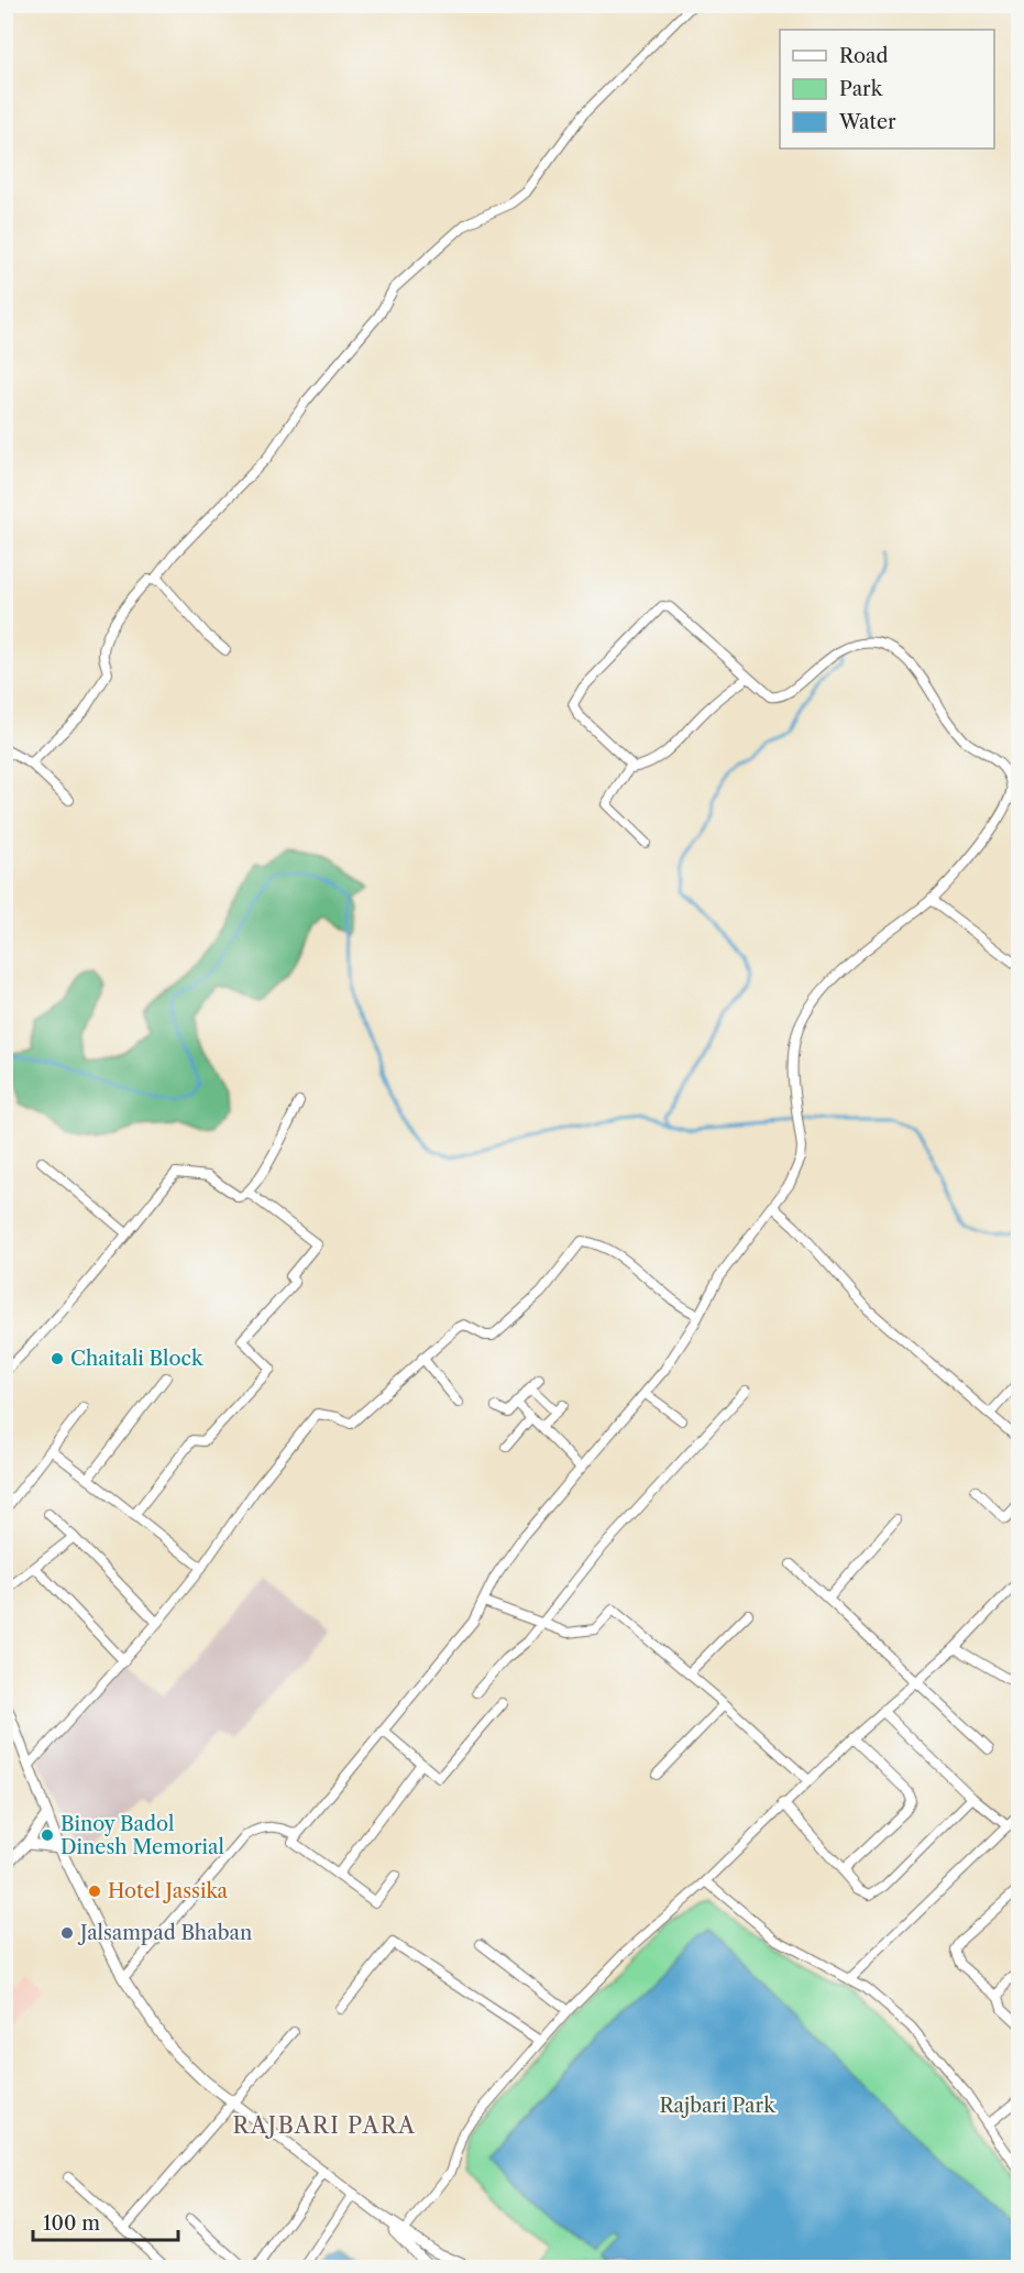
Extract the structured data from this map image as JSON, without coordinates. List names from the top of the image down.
{
  "districts": ["RAJBARI PARA"],
  "parks": ["Rajbari Park"],
  "places": [
    "Chaitali Block",
    "Binoy Badol Dinesh Memorial",
    "Hotel Jassika",
    "Jalsampad Bhaban"
  ],
  "legend": ["Road", "Park", "Water"],
  "scale_bar": "100 m"
}
